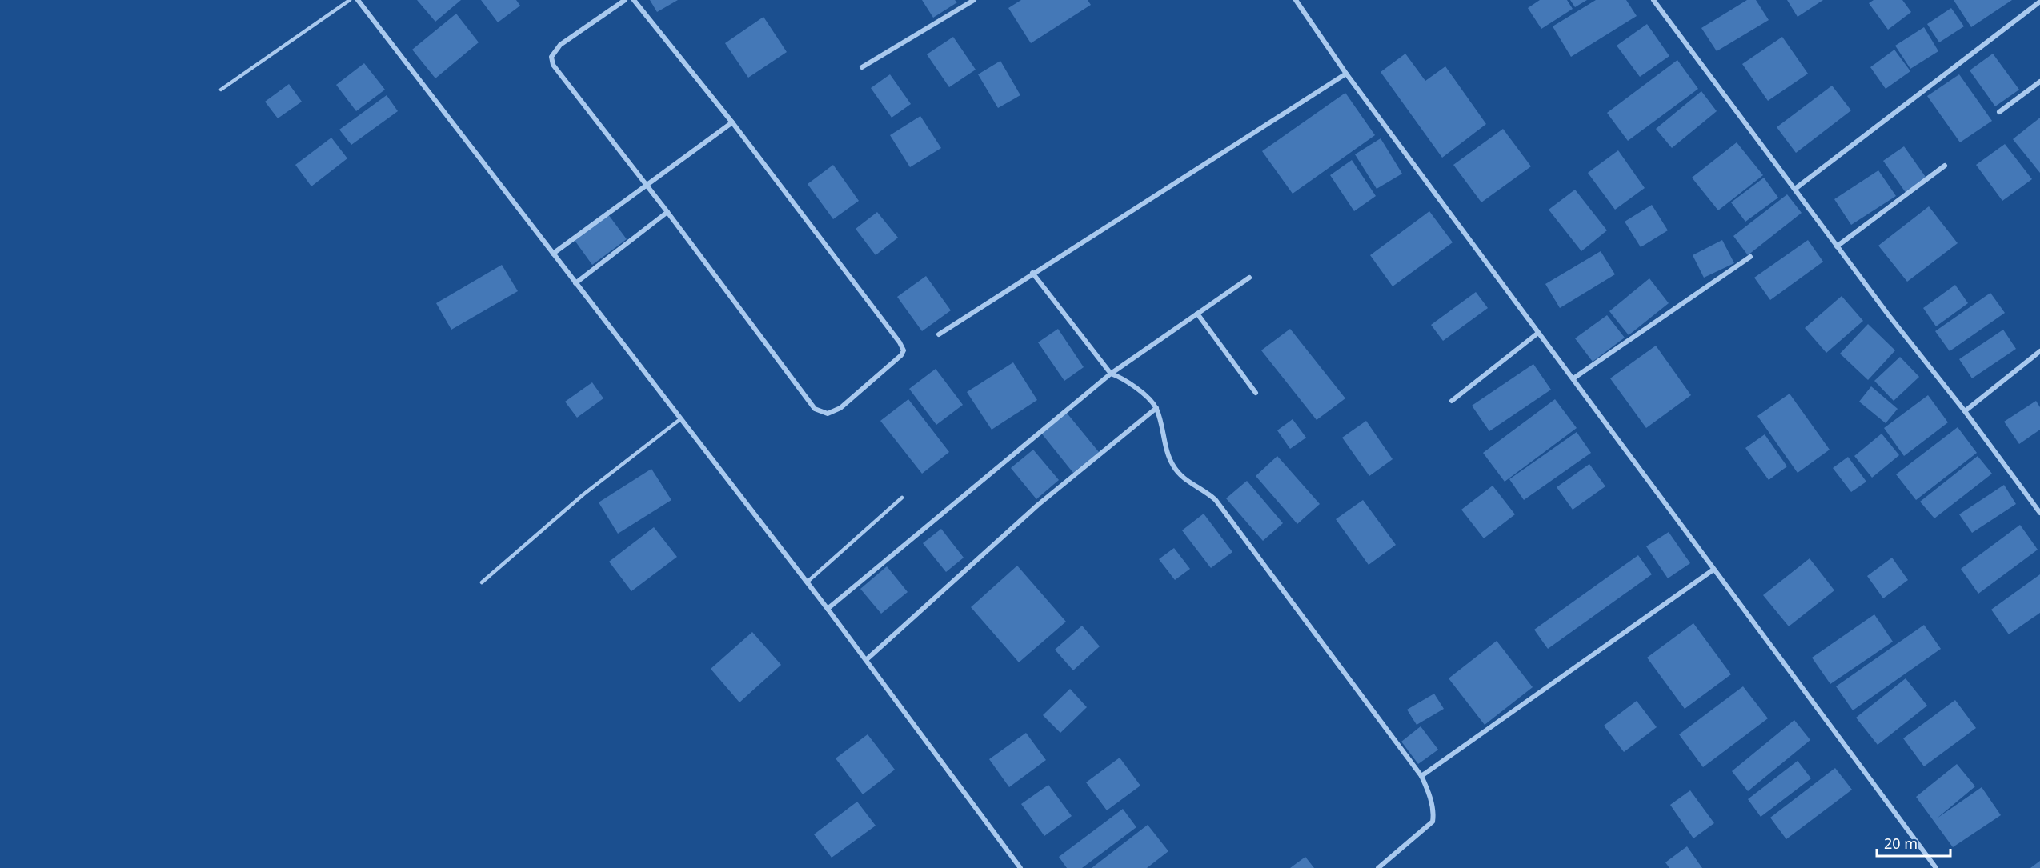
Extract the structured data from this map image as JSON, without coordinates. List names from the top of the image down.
{
  "scale_bar": "20 m"
}
